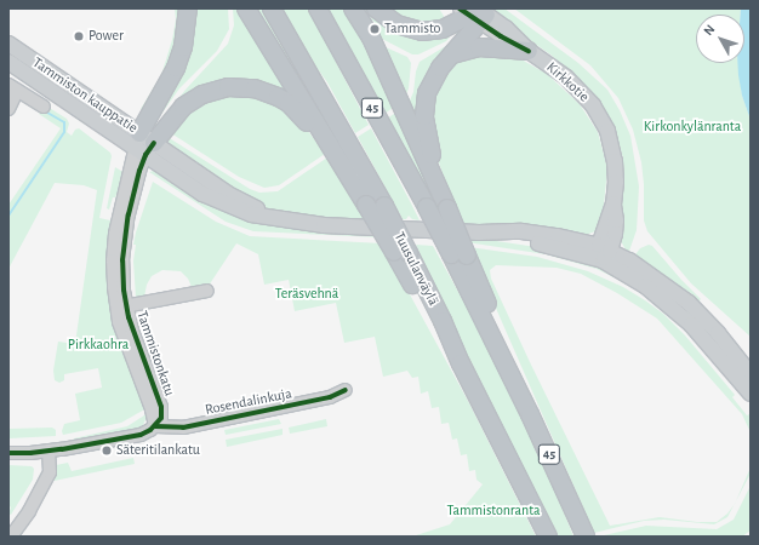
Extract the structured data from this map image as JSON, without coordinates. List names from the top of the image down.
{
  "streets": {
    "highway": ["45", "Tuusulanväylä"],
    "main road": ["Kirkkotie", "Tammiston kauppatie"],
    "street": ["Tammistonkatu", "Rosendalinkuja"]
  },
  "crossings": [
    ["Kirkkotie", "Tammiston kauppatie"],
    ["Tammiston kauppatie", "Tammistonkatu"],
    ["Tammistonkatu", "Rosendalinkuja"]
  ],
  "parks": [
    "Kirkonkylänranta",
    "Teräsvehnä",
    "Pirkkaohra",
    "Tammistonranta"
  ],
  "places": ["Tammisto", "Power", "Säteritilankatu"],
  "north": "top left"
}
